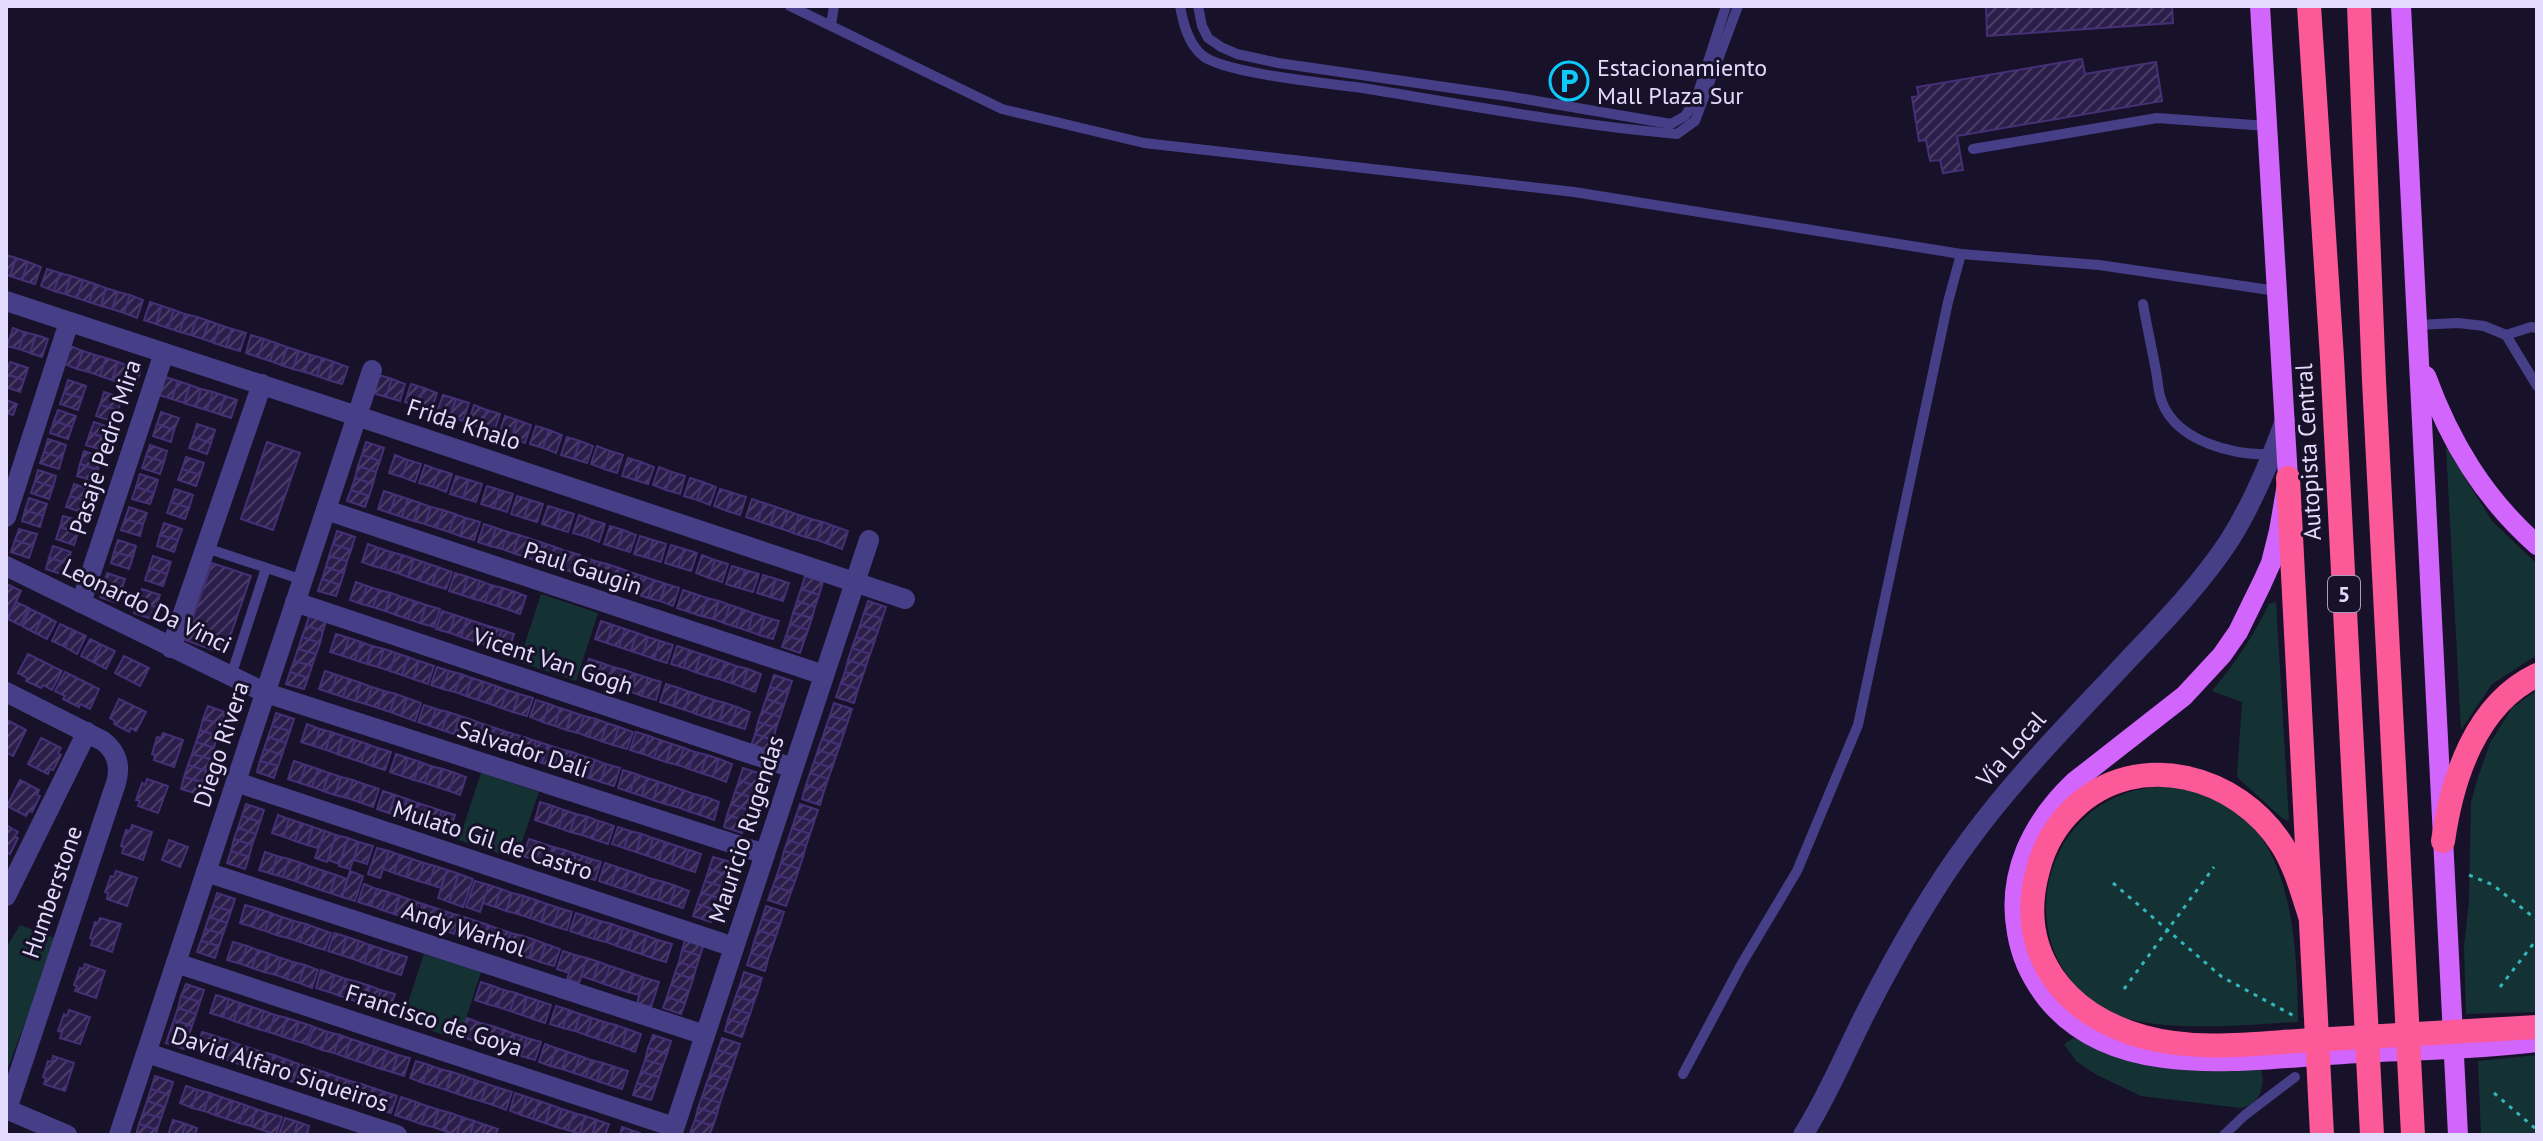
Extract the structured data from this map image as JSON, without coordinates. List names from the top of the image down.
{
  "streets": {
    "highway": ["Autopista Central", "5"],
    "street": [
      "Frida Khalo",
      "Pasaje Pedro Mira",
      "Paul Gaugin",
      "Leonardo Da Vinci",
      "Vicent Van Gogh",
      "Diego Rivera",
      "Salvador Dalí",
      "Vía Local",
      "Mauricio Rugendas",
      "Mulato Gil de Castro",
      "Humberstone",
      "Andy Warhol",
      "Francisco de Goya",
      "David Alfaro Siqueiros"
    ]
  },
  "crossings": [
    ["Frida Khalo", "Pasaje Pedro Mira"],
    ["Frida Khalo", "Diego Rivera"],
    ["Frida Khalo", "Mauricio Rugendas"],
    ["Pasaje Pedro Mira", "Leonardo Da Vinci"],
    ["Paul Gaugin", "Diego Rivera"],
    ["Paul Gaugin", "Mauricio Rugendas"],
    ["Leonardo Da Vinci", "Diego Rivera"],
    ["Leonardo Da Vinci", "Salvador Dalí"],
    ["Vicent Van Gogh", "Diego Rivera"],
    ["Vicent Van Gogh", "Mauricio Rugendas"],
    ["Diego Rivera", "Salvador Dalí"],
    ["Diego Rivera", "Mulato Gil de Castro"],
    ["Diego Rivera", "Andy Warhol"],
    ["Diego Rivera", "Francisco de Goya"],
    ["Diego Rivera", "David Alfaro Siqueiros"],
    ["Salvador Dalí", "Mauricio Rugendas"],
    ["Mauricio Rugendas", "Mulato Gil de Castro"],
    ["Mauricio Rugendas", "Andy Warhol"],
    ["Mauricio Rugendas", "Francisco de Goya"]
  ],
  "places": {
    "parking": ["Estacionamiento Mall Plaza Sur"]
  }
}
